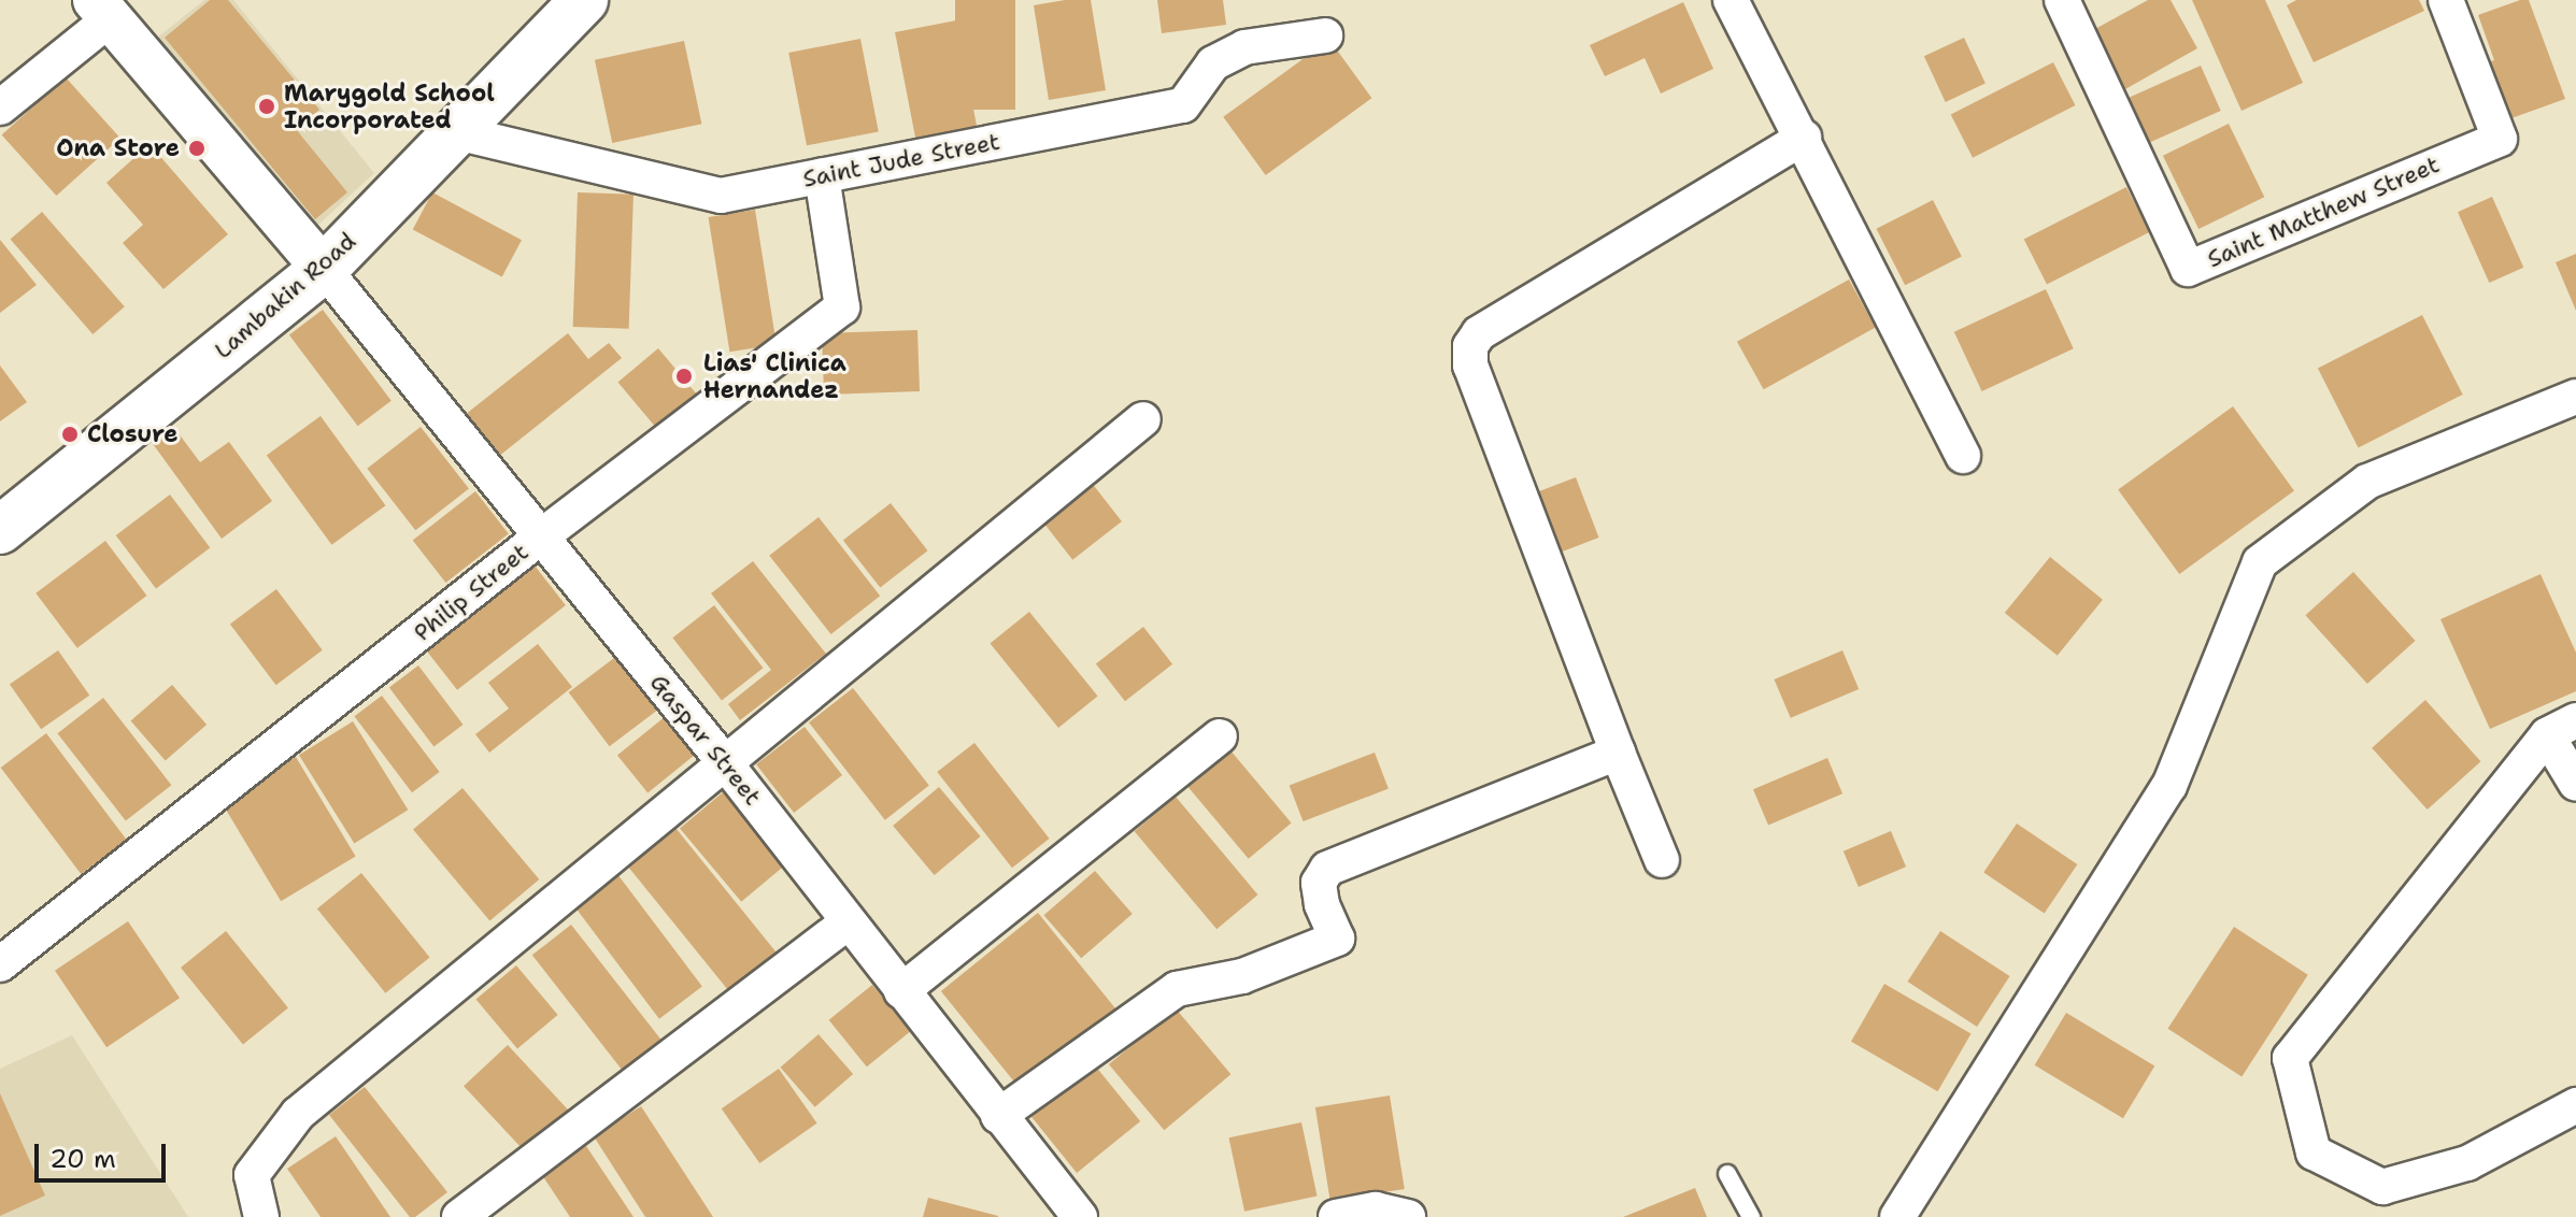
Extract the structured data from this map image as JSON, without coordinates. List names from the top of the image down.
{
  "streets": {
    "main road": ["Lambakin Road"],
    "street": [
      "Saint Jude Street",
      "Saint Matthew Street",
      "Philip Street",
      "Gaspar Street"
    ]
  },
  "crossings": [
    ["Saint Jude Street", "Lambakin Road"],
    ["Saint Jude Street", "Philip Street"],
    ["Lambakin Road", "Gaspar Street"],
    ["Philip Street", "Gaspar Street"]
  ],
  "places": [
    "Marygold School Incorporated",
    "Ona Store",
    "Lias' Clinica Hernandez",
    "Closure"
  ],
  "scale_bar": "20 m"
}
